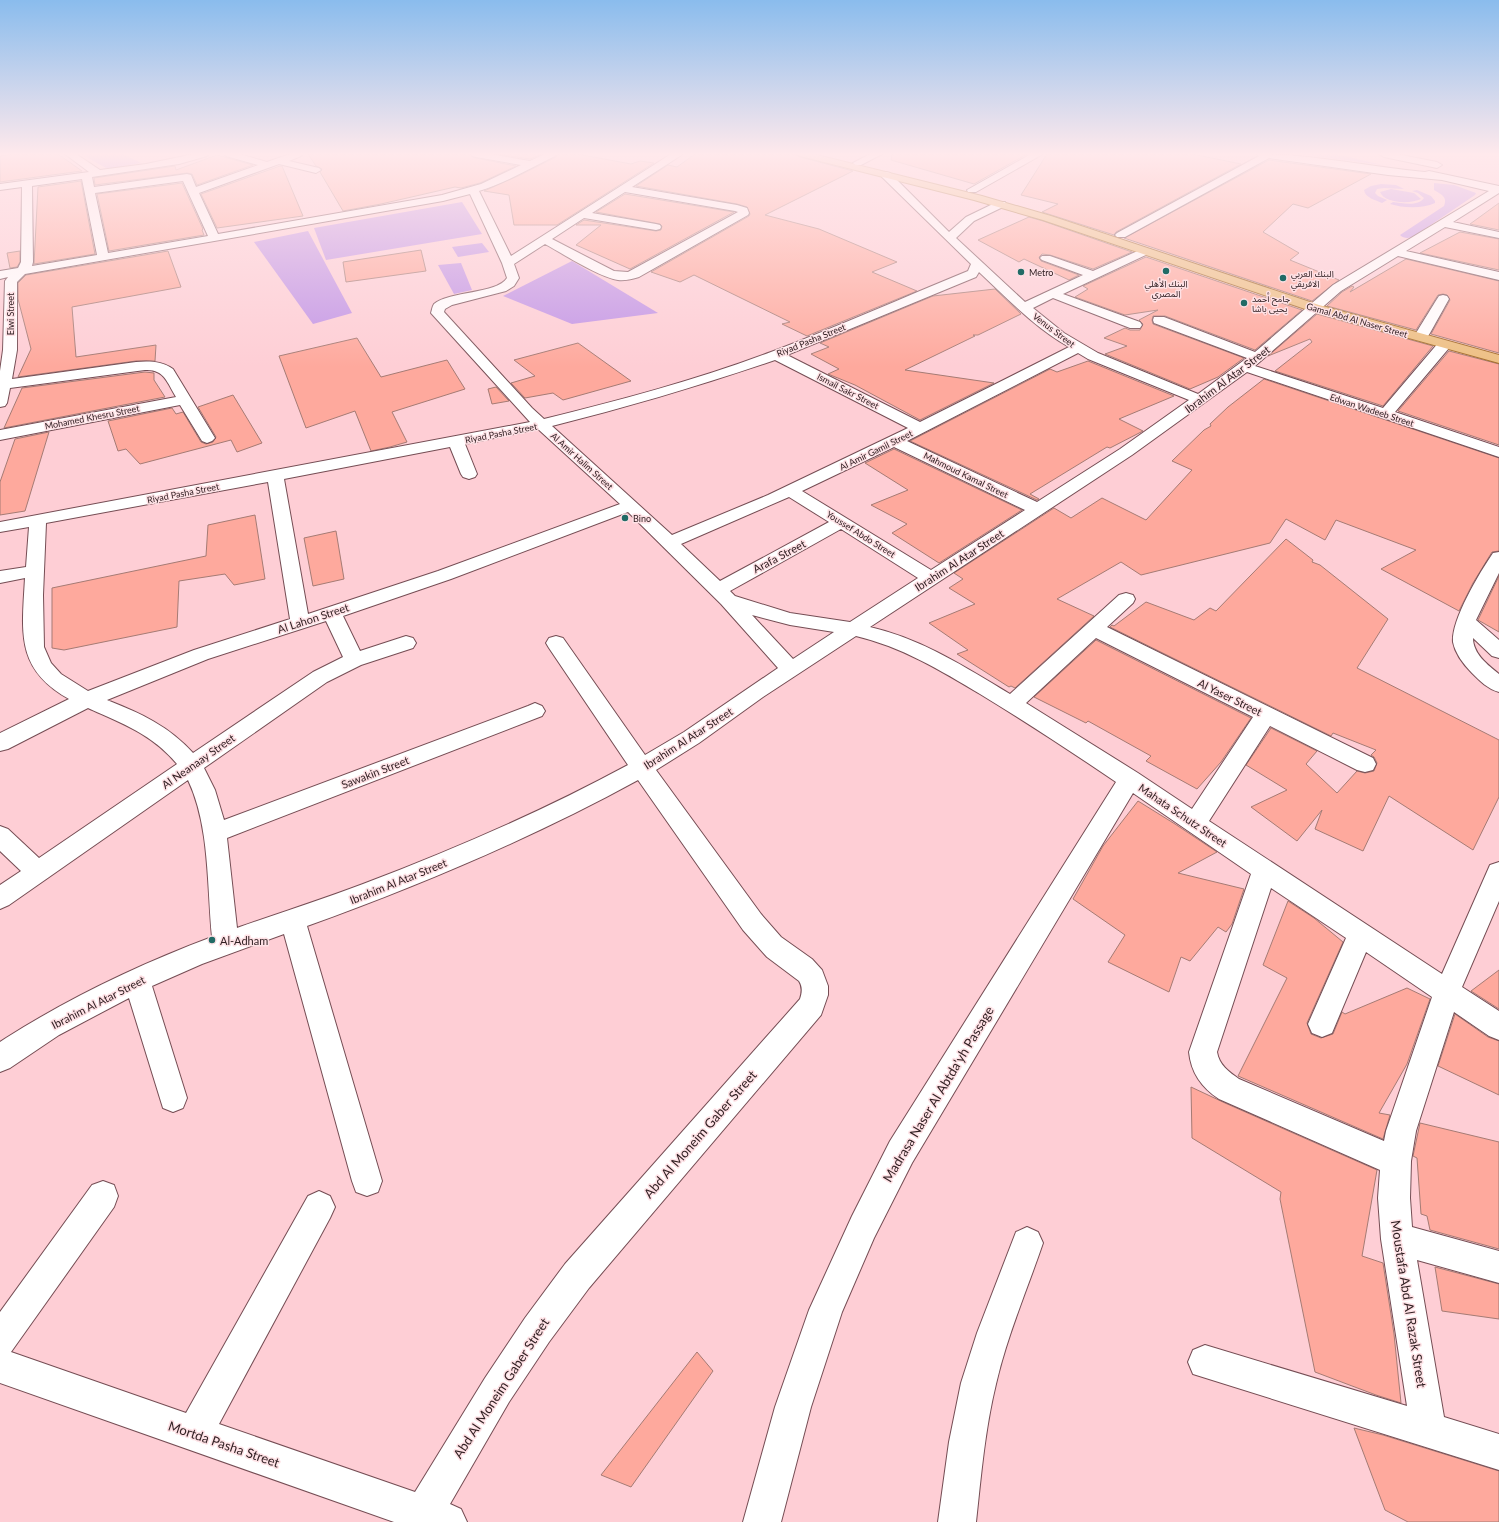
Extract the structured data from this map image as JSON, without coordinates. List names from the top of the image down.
{
  "streets": {
    "main road": ["Gamal Abd Al Naser Street"],
    "street": [
      "Elwi Street",
      "Venus Street",
      "Riyad Pasha Street",
      "Ibrahim Al Atar Street",
      "Ismail Sakr Street",
      "Edwan Wadeeb Street",
      "Mohamed Khesru Street",
      "Al Amir Gamil Street",
      "Al Amir Halim Street",
      "Mahmoud Kamal Street",
      "Youssef Abdo Street",
      "Arafa Street",
      "Al Lahon Street",
      "Al Yaser Street",
      "Al Neanaay Street",
      "Sawakin Street",
      "Mahata Schutz Street",
      "Madrasa Naser Al Abtda'yh Passage",
      "Abd Al Moneim Gaber Street",
      "Moustafa Abd Al Razak Street",
      "Mortda Pasha Street"
    ]
  },
  "crossings": [
    ["Gamal Abd Al Naser Street", "Ibrahim Al Atar Street"],
    ["Venus Street", "Riyad Pasha Street"],
    ["Venus Street", "Ibrahim Al Atar Street"],
    ["Venus Street", "Al Amir Gamil Street"],
    ["Riyad Pasha Street", "Ismail Sakr Street"],
    ["Riyad Pasha Street", "Al Amir Halim Street"],
    ["Ibrahim Al Atar Street", "Edwan Wadeeb Street"],
    ["Ibrahim Al Atar Street", "Al Amir Halim Street"],
    ["Ibrahim Al Atar Street", "Mahmoud Kamal Street"],
    ["Ibrahim Al Atar Street", "Youssef Abdo Street"],
    ["Ibrahim Al Atar Street", "Mahata Schutz Street"],
    ["Ibrahim Al Atar Street", "Abd Al Moneim Gaber Street"],
    ["Ismail Sakr Street", "Al Amir Gamil Street"],
    ["Al Amir Gamil Street", "Al Amir Halim Street"],
    ["Al Amir Gamil Street", "Mahmoud Kamal Street"],
    ["Al Amir Gamil Street", "Youssef Abdo Street"],
    ["Al Amir Halim Street", "Arafa Street"],
    ["Al Amir Halim Street", "Al Lahon Street"],
    ["Al Amir Halim Street", "Mahata Schutz Street"],
    ["Youssef Abdo Street", "Arafa Street"],
    ["Arafa Street", "Mahata Schutz Street"],
    ["Mahata Schutz Street", "Madrasa Naser Al Abtda'yh Passage"],
    ["Mahata Schutz Street", "Moustafa Abd Al Razak Street"],
    ["Abd Al Moneim Gaber Street", "Mortda Pasha Street"]
  ],
  "places": [
    "البنك الأهلي المصري",
    "Metro",
    "البنك العربي الافريقي",
    "جامح أحمد يحيى باشا",
    "Bino",
    "Al-Adham"
  ]
}
